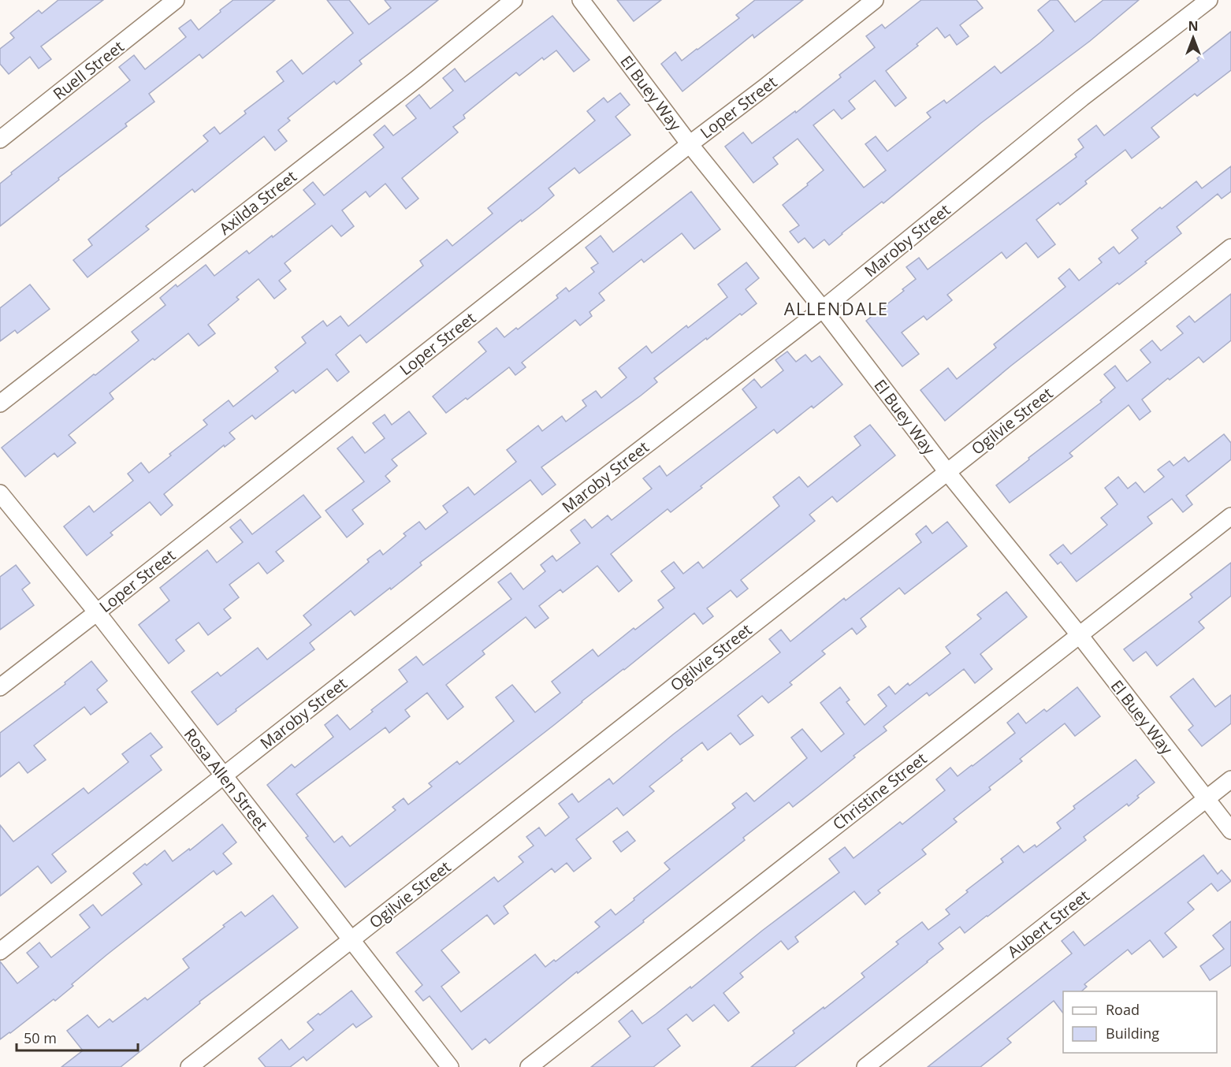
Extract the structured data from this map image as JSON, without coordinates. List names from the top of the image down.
{
  "streets": {
    "street": [
      "Ruell Street",
      "El Buey Way",
      "Loper Street",
      "Axilda Street",
      "Maroby Street",
      "Ogilvie Street",
      "Rosa Allen Street",
      "Christine Street",
      "Aubert Street"
    ]
  },
  "crossings": [
    ["El Buey Way", "Loper Street"],
    ["El Buey Way", "Maroby Street"],
    ["El Buey Way", "Ogilvie Street"],
    ["El Buey Way", "Christine Street"],
    ["El Buey Way", "Aubert Street"],
    ["Loper Street", "Rosa Allen Street"],
    ["Maroby Street", "Rosa Allen Street"],
    ["Ogilvie Street", "Rosa Allen Street"]
  ],
  "districts": ["ALLENDALE"],
  "legend": ["Road", "Building"],
  "scale_bar": "50 m",
  "north": "top"
}
